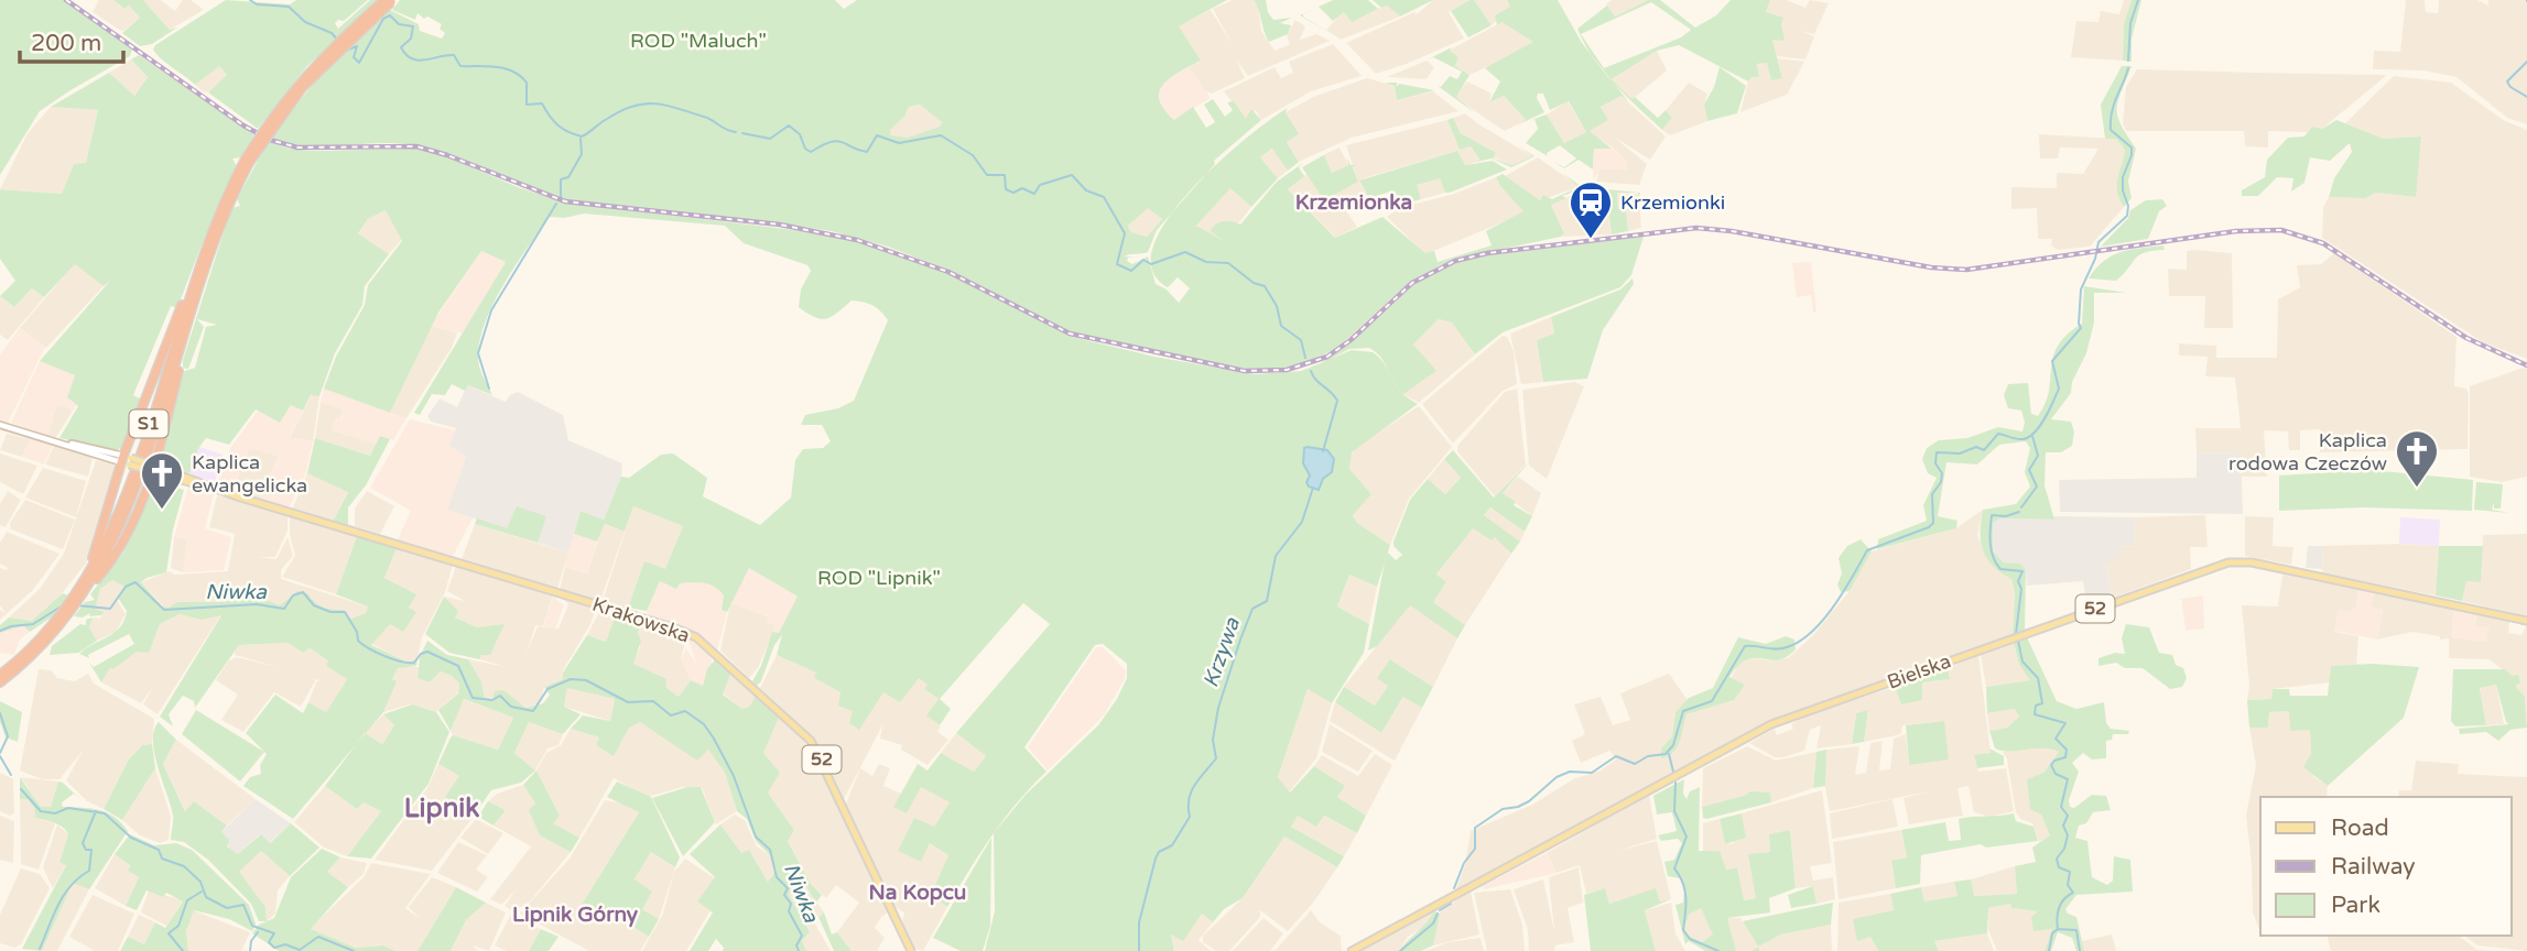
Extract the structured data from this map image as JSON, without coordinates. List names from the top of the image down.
{
  "streets": {
    "highway": ["S1"],
    "main road": ["52", "Krakowska", "Bielska"]
  },
  "districts": [
    "Krzemionka",
    "Lipnik",
    "Na Kopcu",
    "Lipnik Górny"
  ],
  "water": ["Niwka", "Krzywa"],
  "parks": ["ROD \"Maluch\"", "ROD \"Lipnik\""],
  "places": {
    "station": ["Krzemionki"],
    "church": ["Kaplica rodowa Czeczów", "Kaplica ewangelicka"]
  },
  "legend": ["Road", "Railway", "Park"],
  "scale_bar": "200 m"
}
